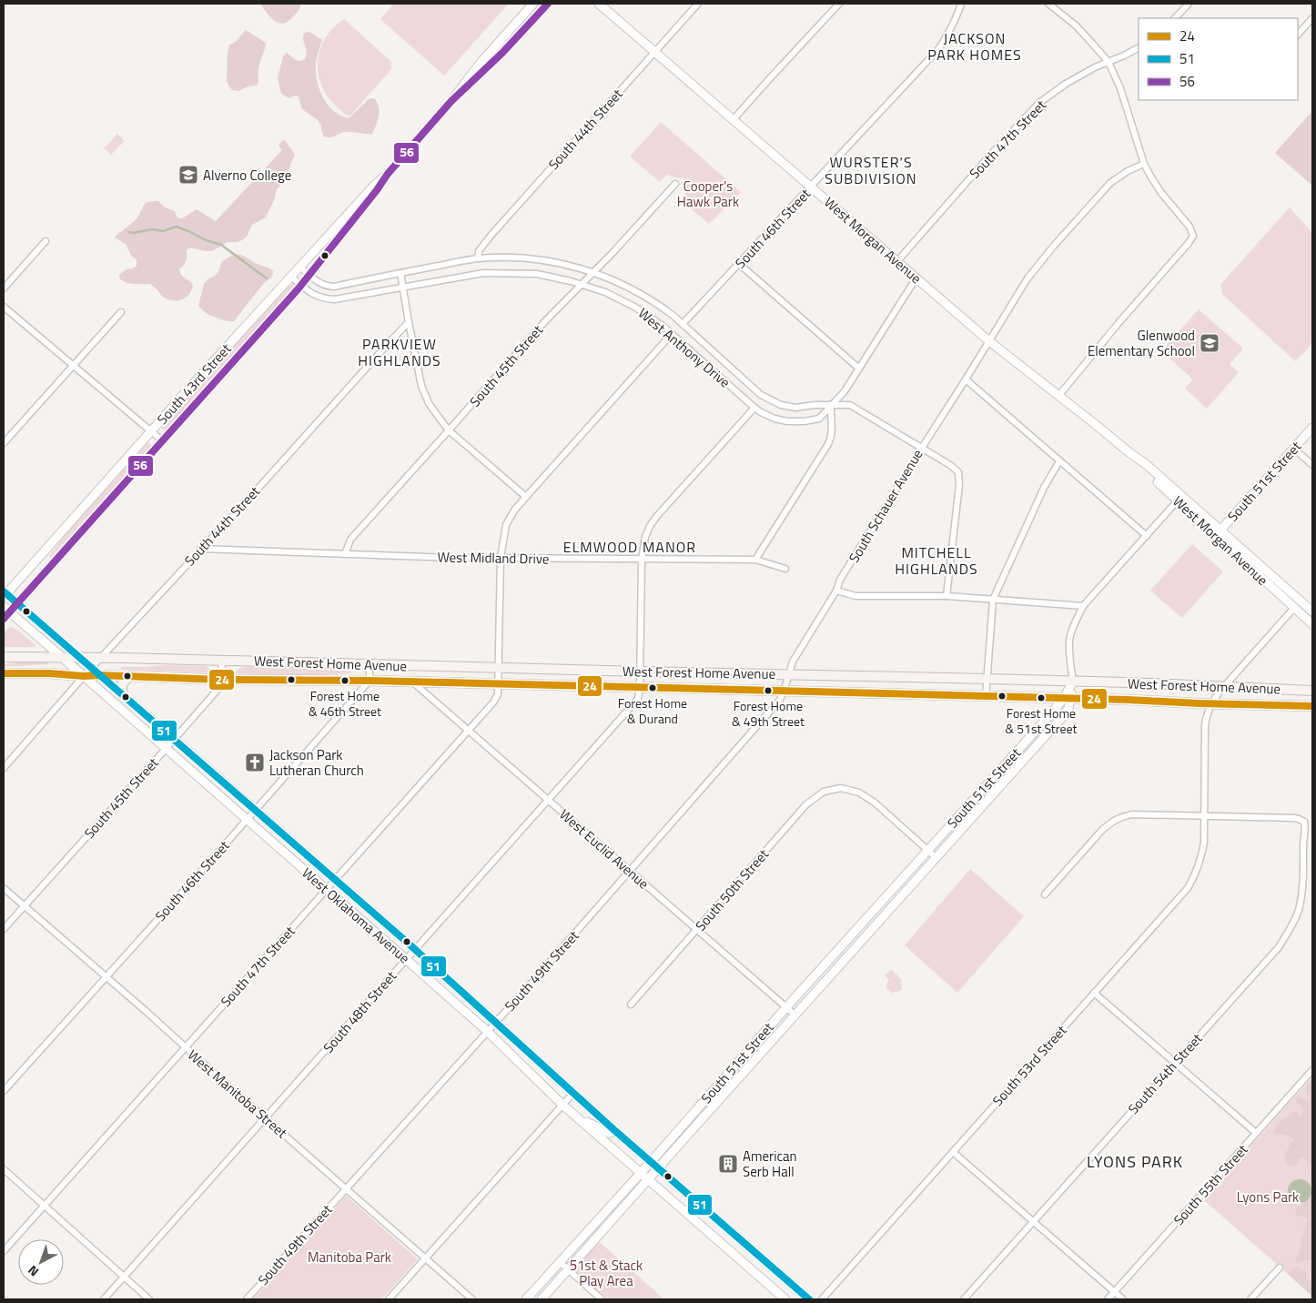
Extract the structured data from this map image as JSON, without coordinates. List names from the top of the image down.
{
  "streets": {
    "main road": [
      "West Morgan Avenue",
      "South 43rd Street",
      "South 51st Street",
      "West Forest Home Avenue",
      "West Oklahoma Avenue"
    ],
    "street": [
      "South 44th Street",
      "South 47th Street",
      "South 46th Street",
      "West Anthony Drive",
      "South 45th Street",
      "South Schauer Avenue",
      "West Midland Drive",
      "West Euclid Avenue",
      "South 50th Street",
      "South 49th Street",
      "South 48th Street",
      "South 53rd Street",
      "South 54th Street",
      "West Manitoba Street",
      "South 55th Street"
    ]
  },
  "crossings": [
    ["South 44th Street", "West Morgan Avenue"],
    ["South 44th Street", "West Anthony Drive"],
    ["South 44th Street", "West Midland Drive"],
    ["South 44th Street", "West Forest Home Avenue"],
    ["South 44th Street", "West Oklahoma Avenue"],
    ["South 47th Street", "West Morgan Avenue"],
    ["South 47th Street", "West Midland Drive"],
    ["South 47th Street", "West Forest Home Avenue"],
    ["South 47th Street", "West Euclid Avenue"],
    ["South 47th Street", "West Oklahoma Avenue"],
    ["South 47th Street", "West Manitoba Street"],
    ["South 46th Street", "West Morgan Avenue"],
    ["South 46th Street", "West Anthony Drive"],
    ["South 46th Street", "West Forest Home Avenue"],
    ["South 46th Street", "West Oklahoma Avenue"],
    ["South 46th Street", "West Manitoba Street"],
    ["West Morgan Avenue", "South 51st Street"],
    ["West Morgan Avenue", "South Schauer Avenue"],
    ["West Anthony Drive", "South 45th Street"],
    ["West Anthony Drive", "South 43rd Street"],
    ["West Anthony Drive", "South Schauer Avenue"],
    ["South 45th Street", "West Midland Drive"],
    ["South 45th Street", "West Forest Home Avenue"],
    ["South 45th Street", "West Oklahoma Avenue"],
    ["South 45th Street", "West Manitoba Street"],
    ["South 43rd Street", "West Oklahoma Avenue"],
    ["South 51st Street", "West Forest Home Avenue"],
    ["South 51st Street", "West Euclid Avenue"],
    ["South 51st Street", "South 50th Street"],
    ["South 51st Street", "West Oklahoma Avenue"],
    ["South Schauer Avenue", "West Forest Home Avenue"],
    ["South Schauer Avenue", "South 49th Street"],
    ["West Forest Home Avenue", "West Euclid Avenue"],
    ["West Forest Home Avenue", "West Oklahoma Avenue"],
    ["West Forest Home Avenue", "South 49th Street"],
    ["West Forest Home Avenue", "South 48th Street"],
    ["West Forest Home Avenue", "South 53rd Street"],
    ["West Euclid Avenue", "South 50th Street"],
    ["West Euclid Avenue", "South 49th Street"],
    ["West Euclid Avenue", "South 48th Street"],
    ["West Oklahoma Avenue", "South 49th Street"],
    ["West Oklahoma Avenue", "South 48th Street"],
    ["South 49th Street", "West Manitoba Street"],
    ["South 48th Street", "West Manitoba Street"],
    ["South 53rd Street", "South 54th Street"]
  ],
  "districts": [
    "JACKSON PARK HOMES",
    "WURSTER'S SUBDIVISION",
    "PARKVIEW HIGHLANDS",
    "ELMWOOD MANOR",
    "MITCHELL HIGHLANDS",
    "LYONS PARK"
  ],
  "parks": [
    "Cooper's Hawk Park",
    "Lyons Park",
    "Manitoba Park",
    "51st & Stack Play Area"
  ],
  "places": {
    "school or university": ["Alverno College", "Glenwood Elementary School"],
    "other": [
      "Forest Home & 46th Street",
      "Forest Home & Durand",
      "Forest Home & 49th Street",
      "Forest Home & 51st Street"
    ],
    "church": ["Jackson Park Lutheran Church"],
    "building": ["American Serb Hall"]
  },
  "lines": ["transit line 56", "transit line 51", "transit line 24"],
  "legend": ["24", "51", "56"],
  "north": "bottom left"
}
